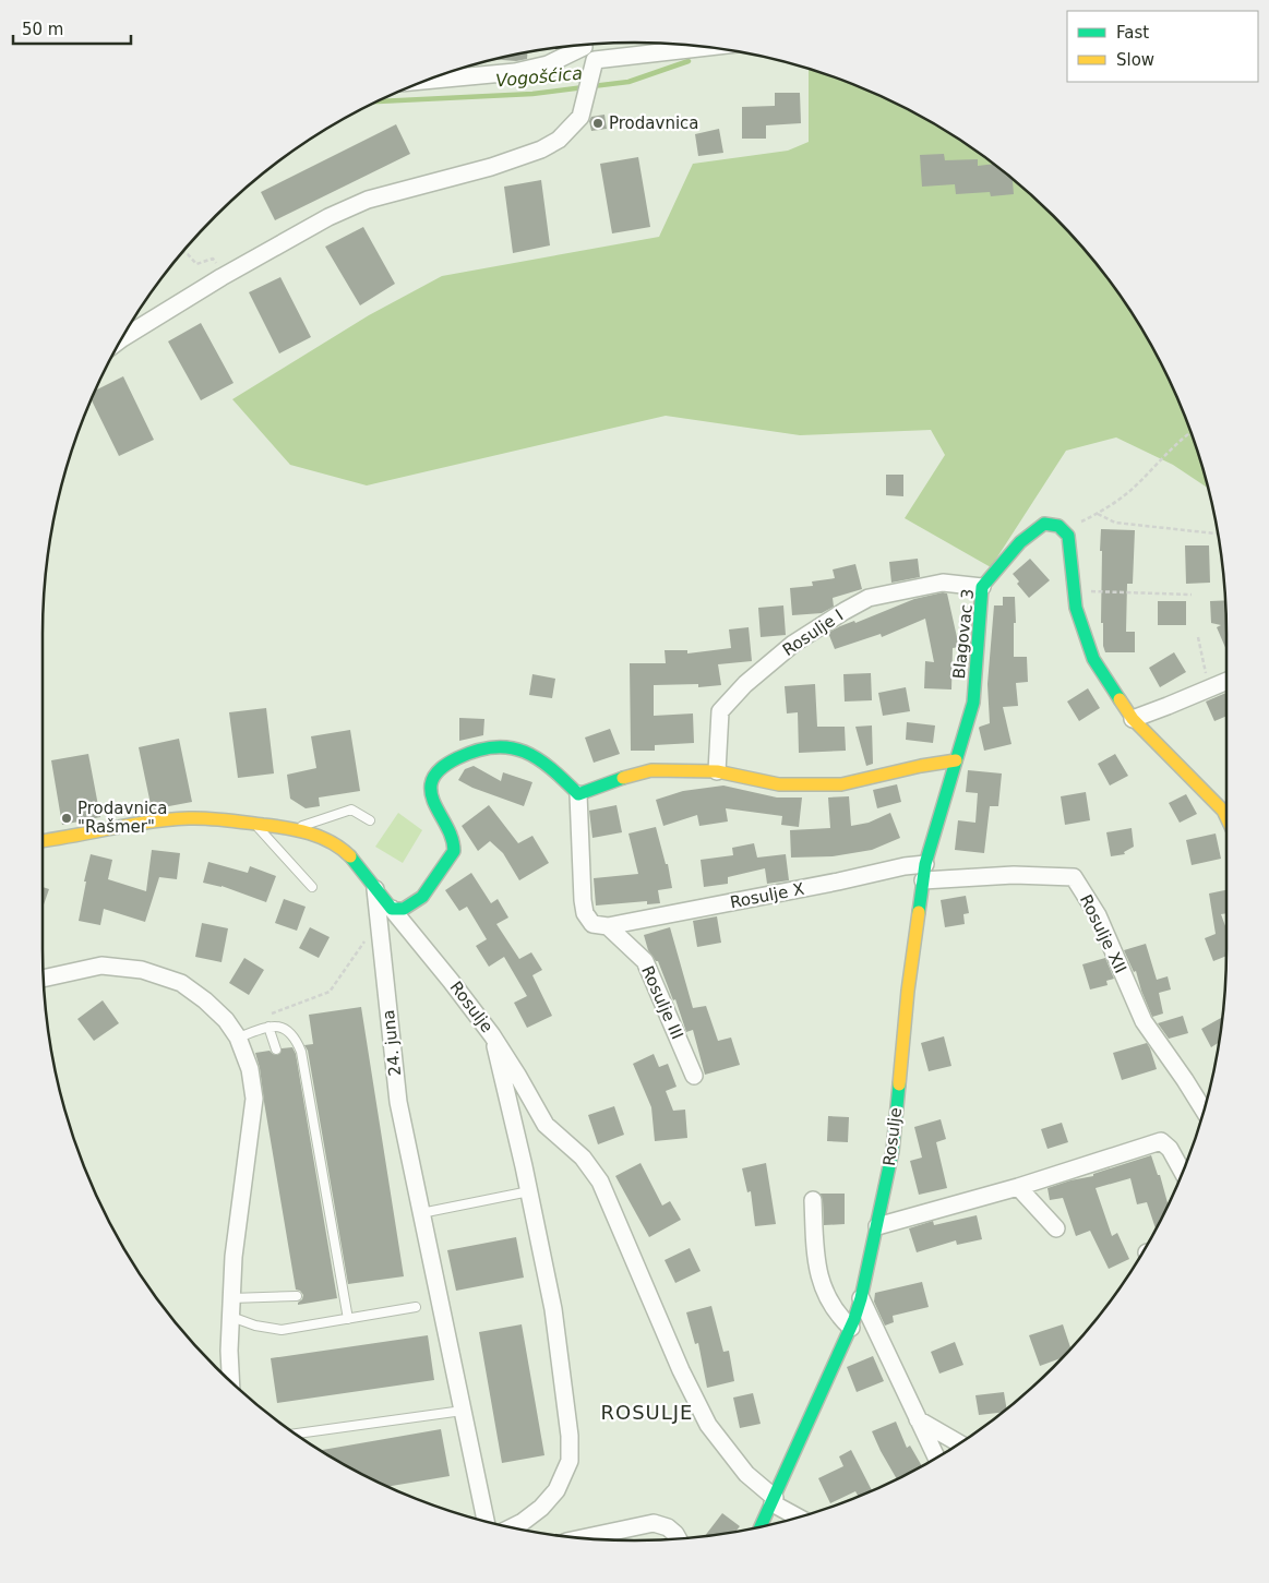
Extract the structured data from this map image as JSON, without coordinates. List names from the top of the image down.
{
  "streets": {
    "street": [
      "Rosulje I",
      "Blagovac 3",
      "Rosulje X",
      "Rosulje XII",
      "Rosulje III",
      "Rosulje",
      "24. juna"
    ]
  },
  "crossings": [
    ["Rosulje I", "Blagovac 3"],
    ["Blagovac 3", "Rosulje"],
    ["Rosulje X", "Rosulje XII"],
    ["Rosulje X", "Rosulje III"],
    ["Rosulje X", "Rosulje"],
    ["Rosulje XII", "Rosulje"]
  ],
  "districts": ["ROSULJE"],
  "water": ["Vogošćica"],
  "places": ["Prodavnica", "Prodavnica \"Rašmer\""],
  "legend": ["Fast", "Slow"],
  "scale_bar": "50 m"
}
